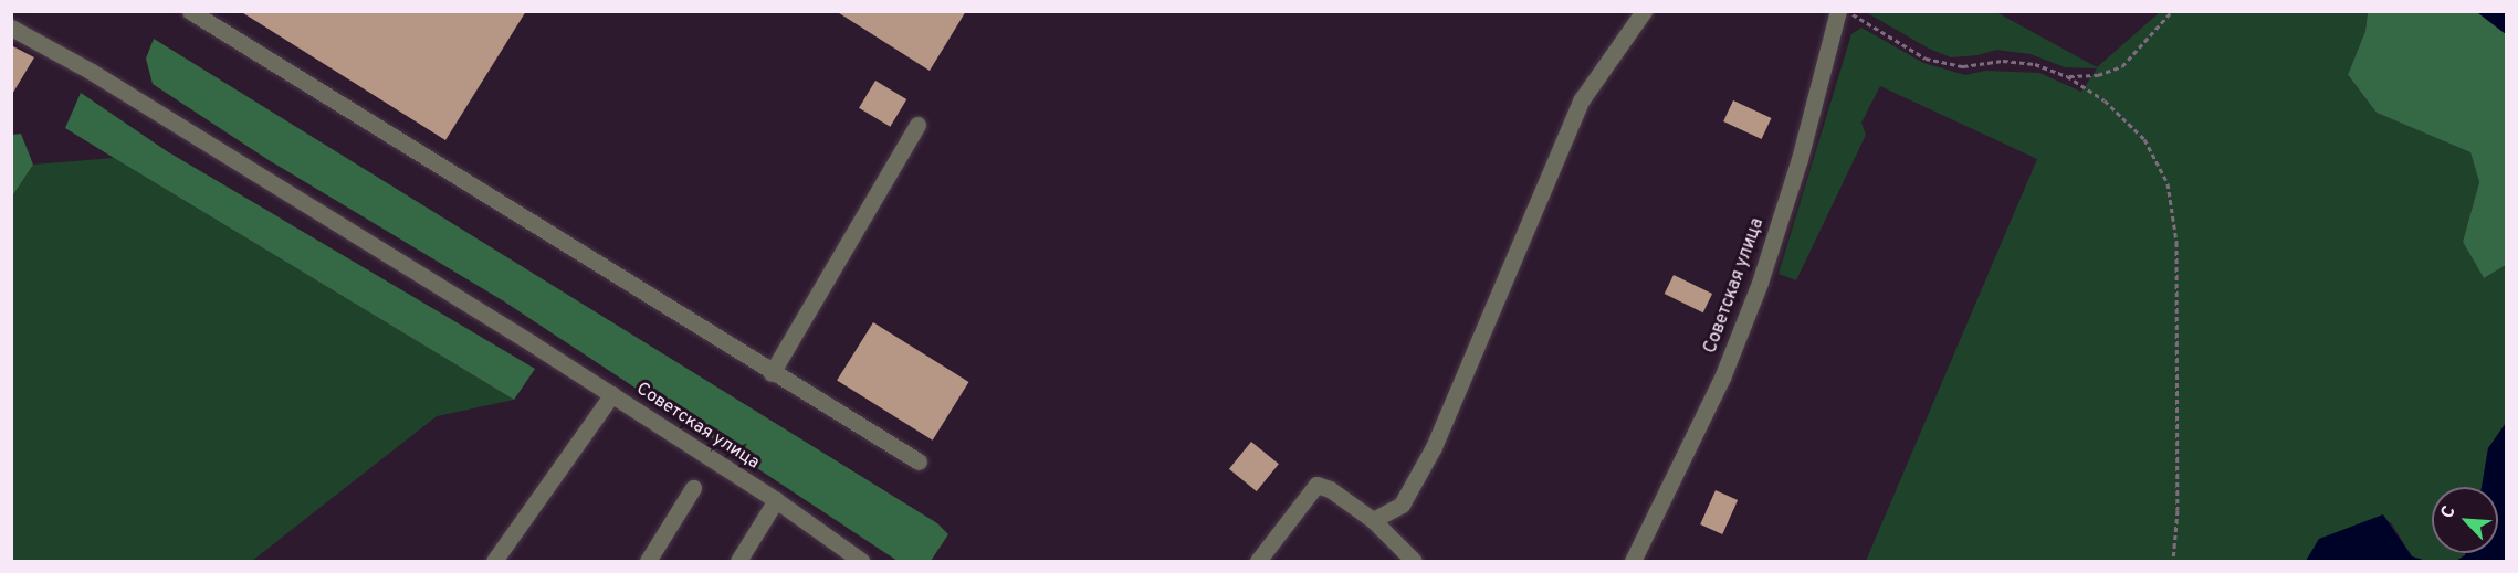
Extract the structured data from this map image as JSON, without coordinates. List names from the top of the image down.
{
  "streets": {
    "street": ["Советская улица"]
  },
  "north": "top left"
}
